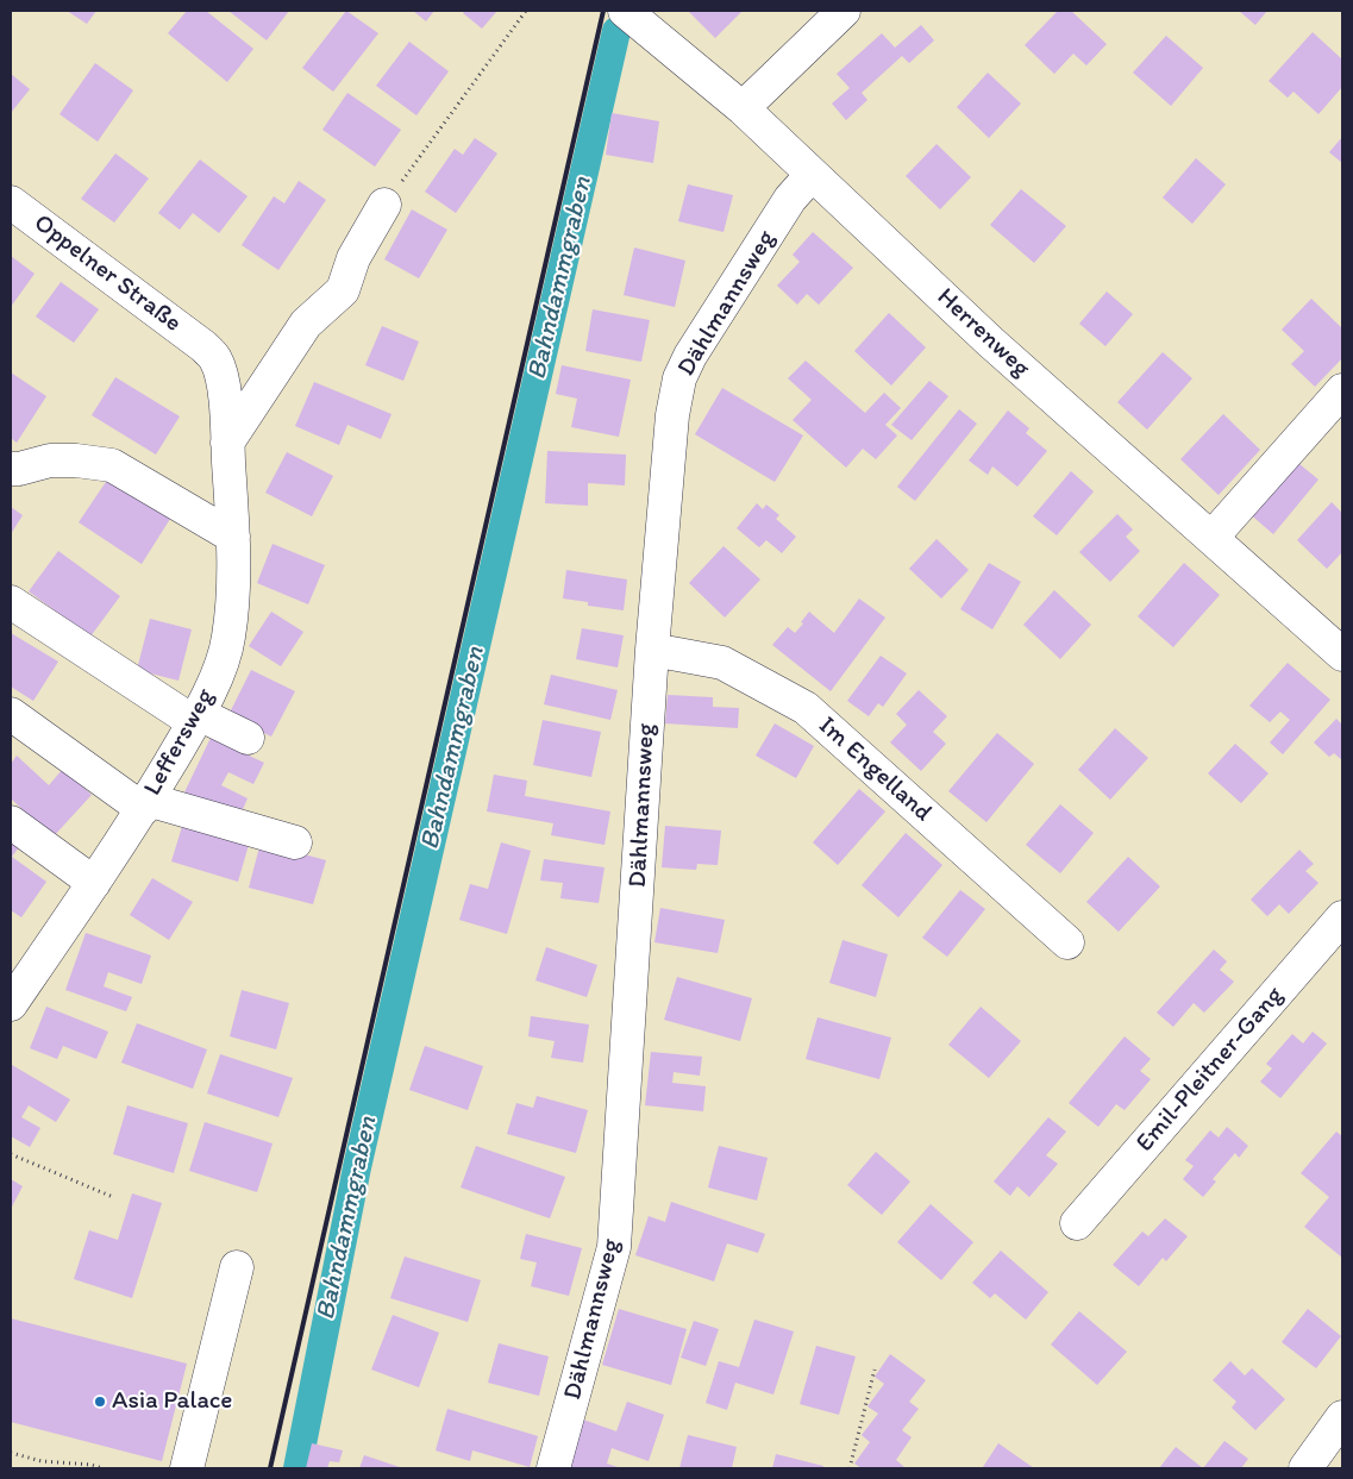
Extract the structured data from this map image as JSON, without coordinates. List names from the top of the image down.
{
  "streets": {
    "street": [
      "Oppelner Straße",
      "Dählmannsweg",
      "Herrenweg",
      "Leffersweg",
      "Im Engelland",
      "Emil-Pleitner-Gang"
    ]
  },
  "crossings": [
    ["Oppelner Straße", "Leffersweg"],
    ["Dählmannsweg", "Herrenweg"],
    ["Dählmannsweg", "Im Engelland"]
  ],
  "water": ["Bahndammgraben"],
  "places": ["Asia Palace"]
}
